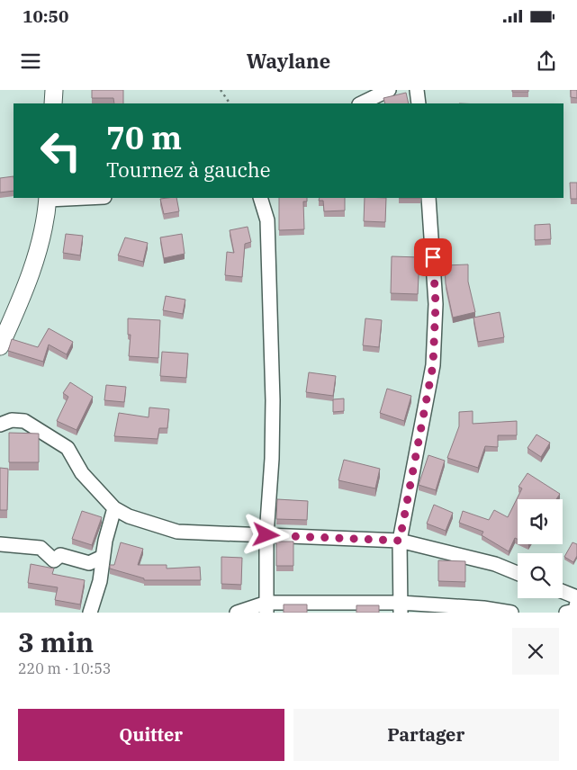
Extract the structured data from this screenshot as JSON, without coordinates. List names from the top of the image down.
{
  "page": {
    "status": "10:50",
    "header": "Waylane",
    "turn": ["70 m", "Tournez à gauche"],
    "heading": ["3 min", "220 m · 10:53"],
    "buttons": ["Quitter", "Partager"]
  }
}
